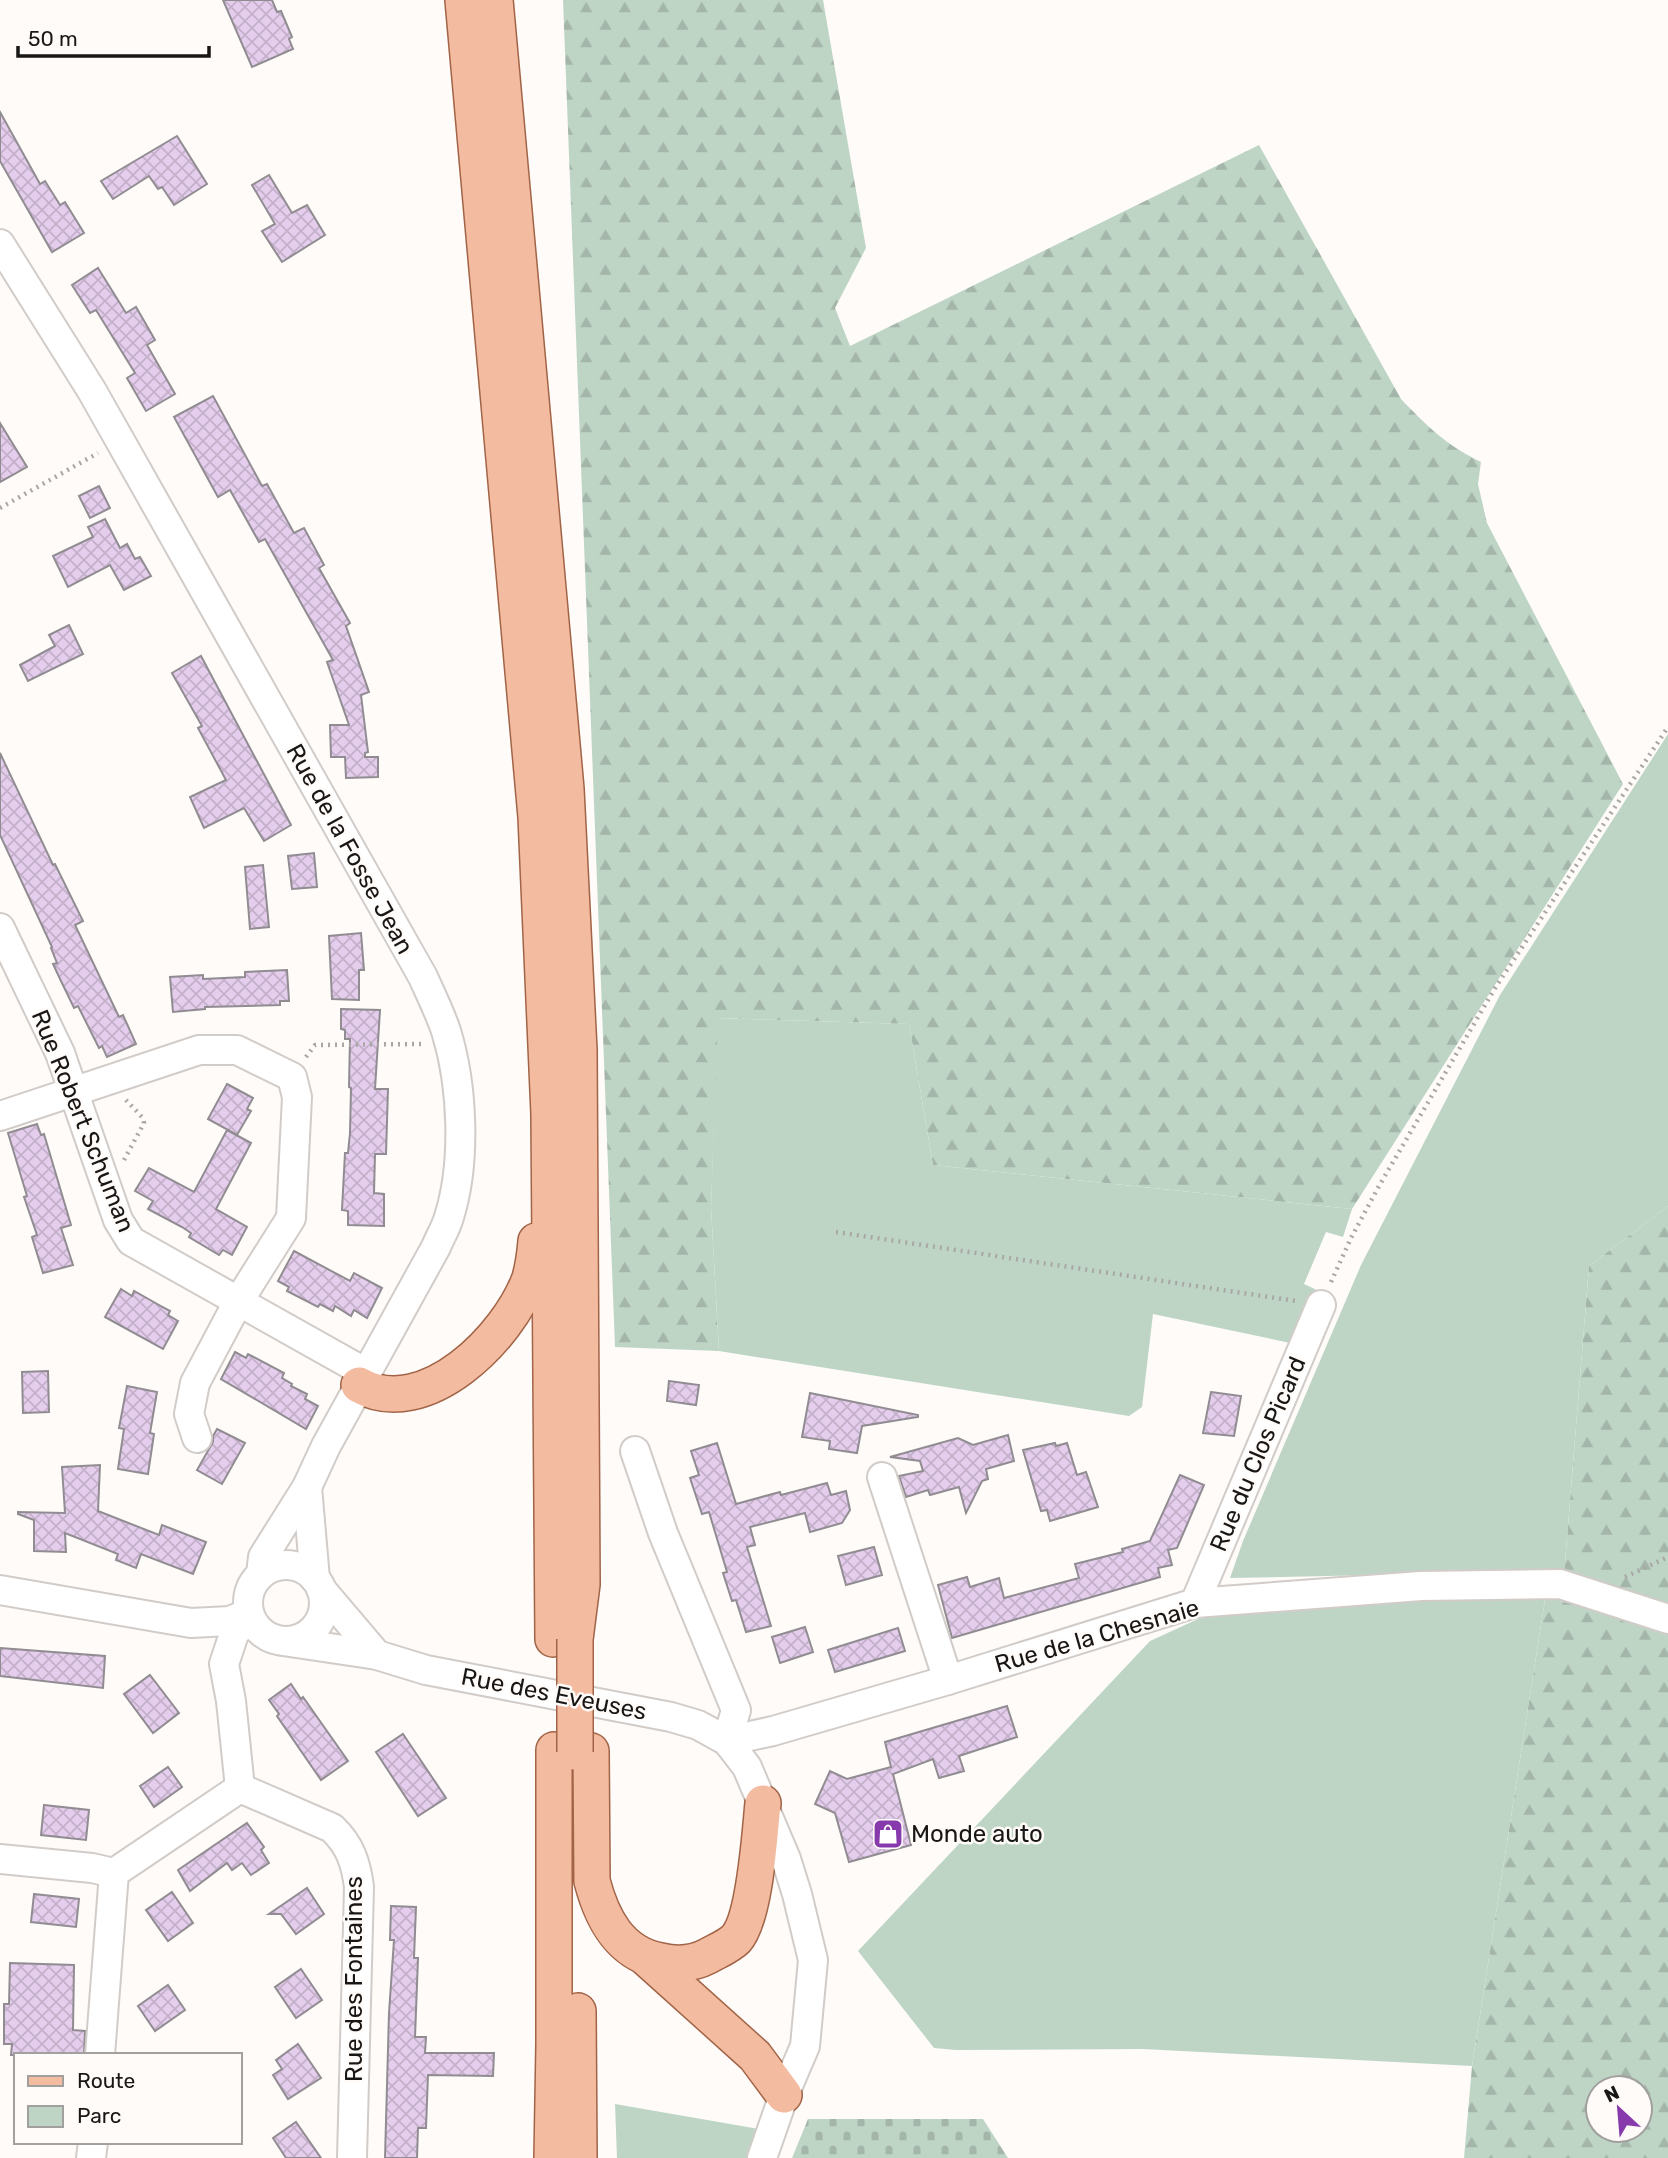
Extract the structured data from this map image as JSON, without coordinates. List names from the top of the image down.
{
  "streets": {
    "street": [
      "Rue de la Fosse Jean",
      "Rue Robert Schuman",
      "Rue du Clos Picard",
      "Rue de la Chesnaie",
      "Rue des Eveuses",
      "Rue des Fontaines"
    ]
  },
  "crossings": [
    ["Rue de la Fosse Jean", "Rue Robert Schuman"],
    ["Rue de la Fosse Jean", "Rue des Eveuses"],
    ["Rue du Clos Picard", "Rue de la Chesnaie"],
    ["Rue de la Chesnaie", "Rue des Eveuses"]
  ],
  "places": {
    "shop": ["Monde auto"]
  },
  "legend": ["Route", "Parc"],
  "scale_bar": "50 m",
  "north": "top left"
}
